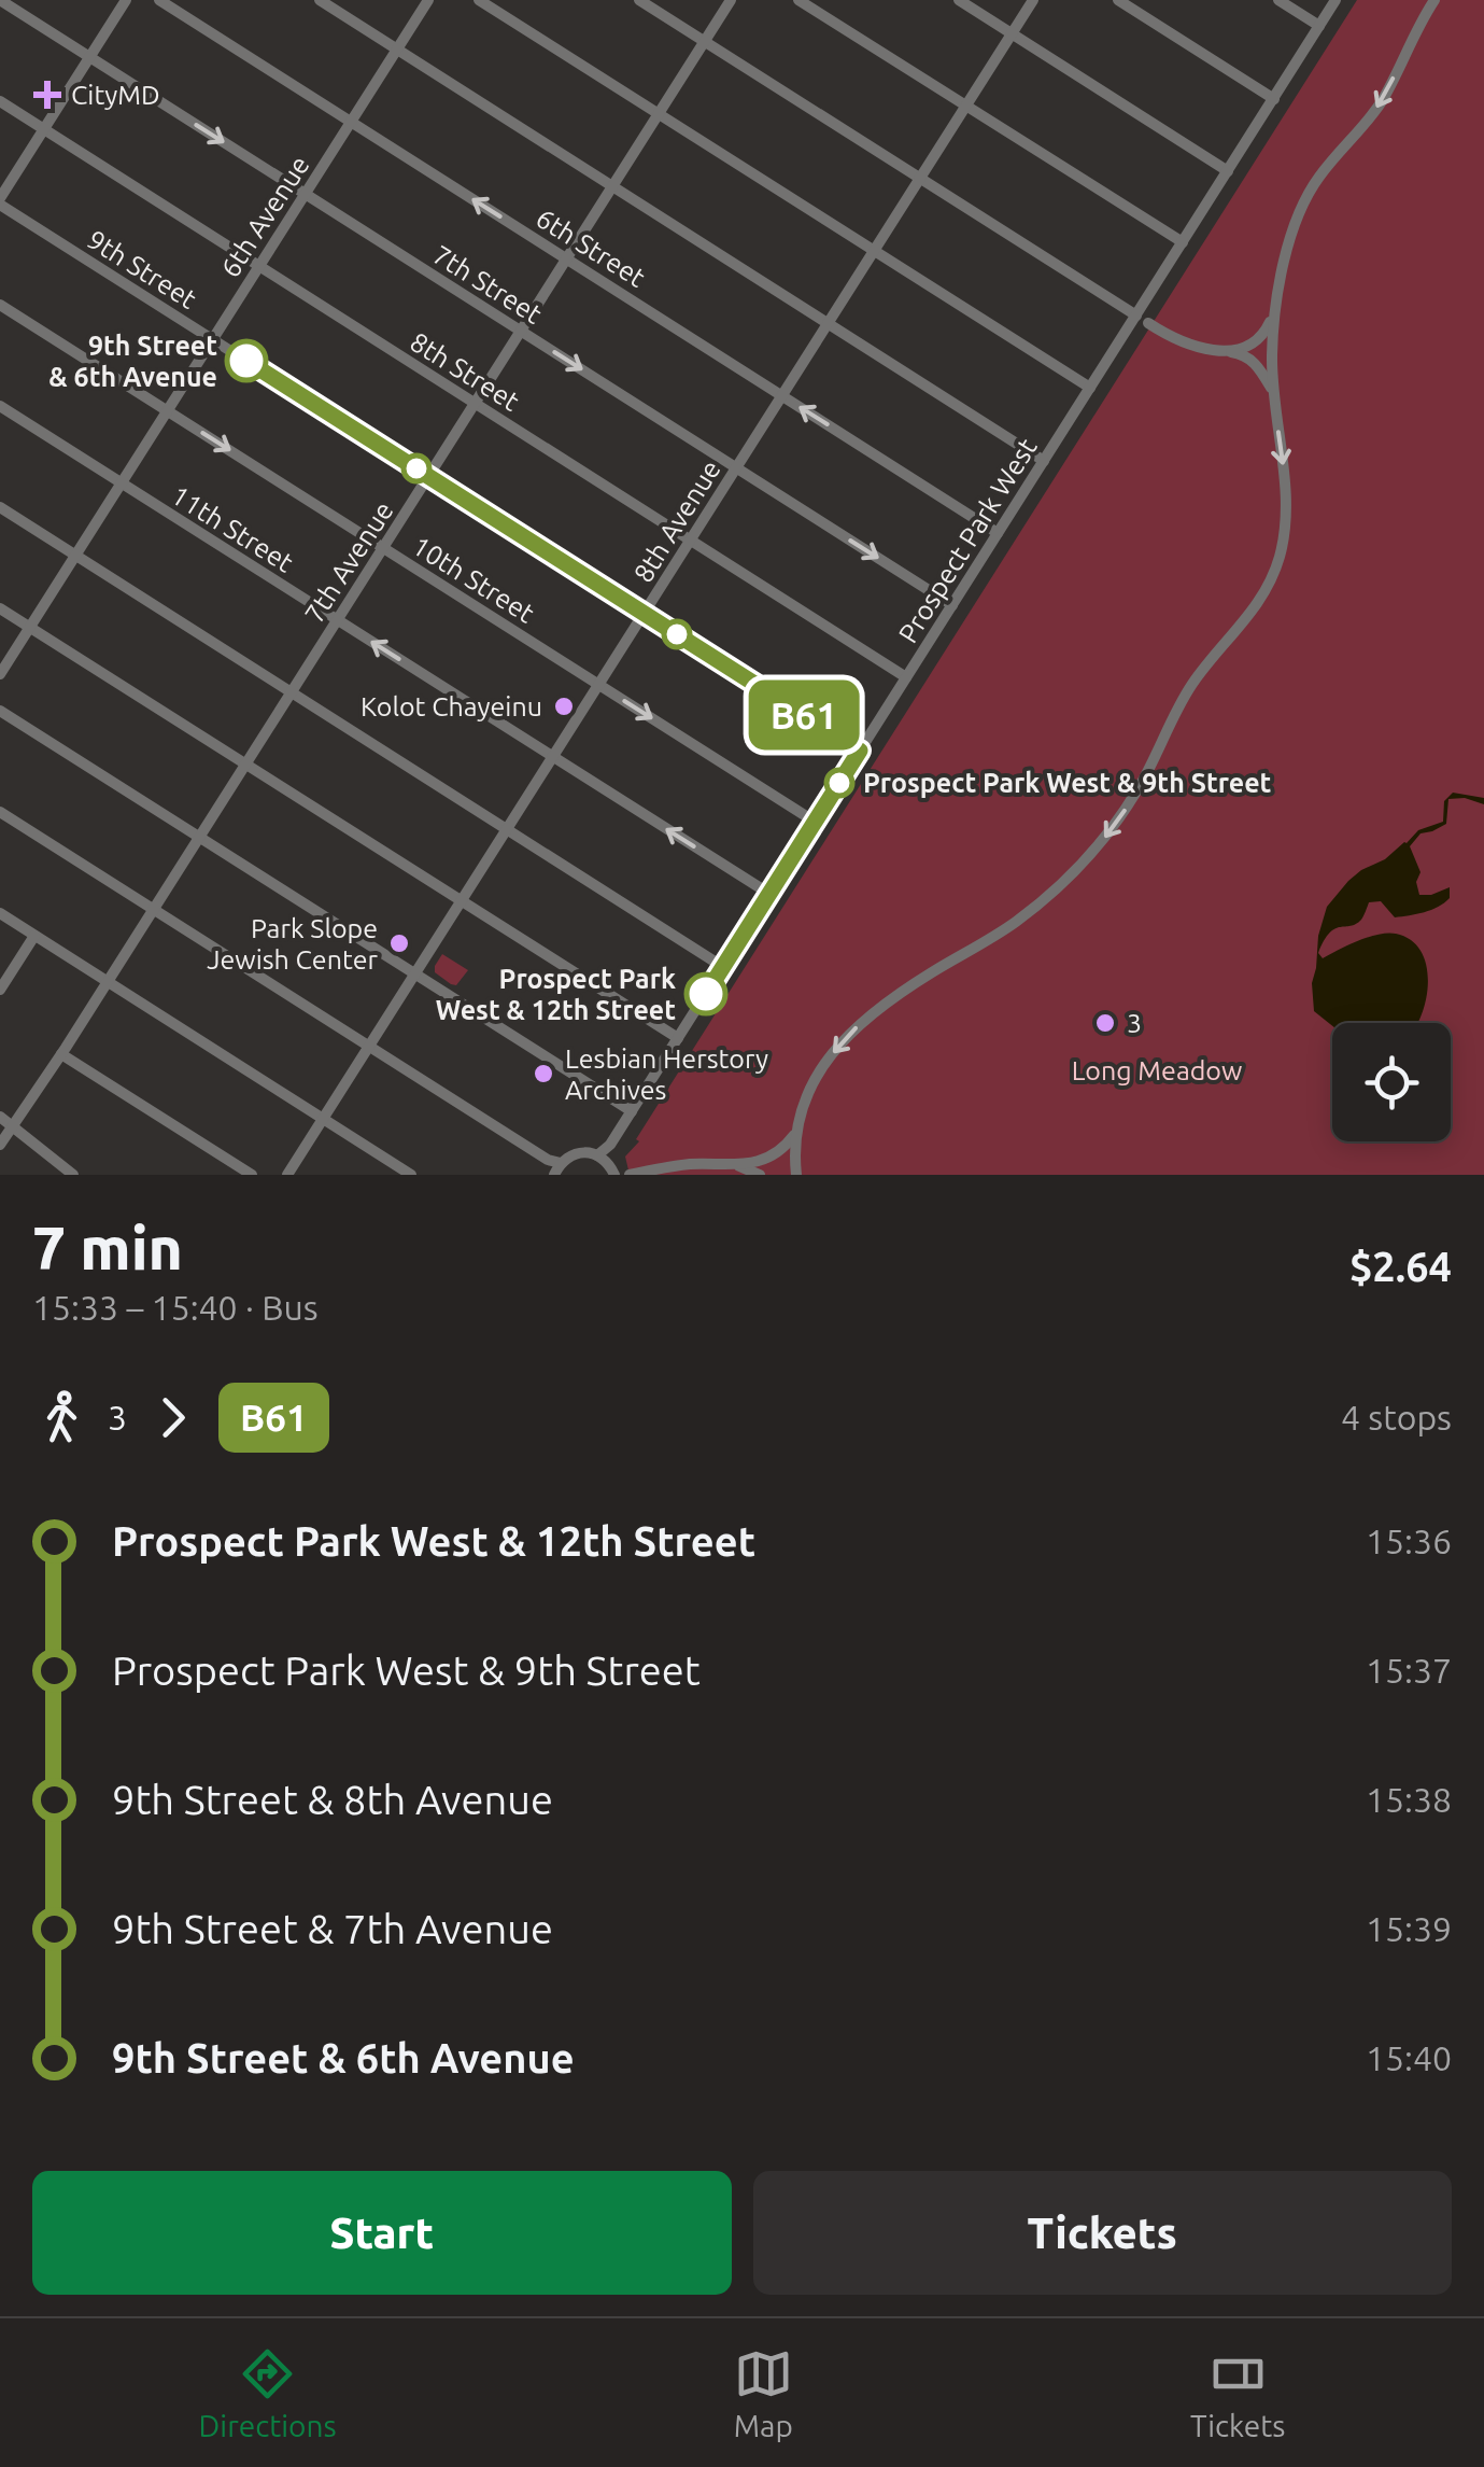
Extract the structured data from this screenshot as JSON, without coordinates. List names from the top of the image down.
{
  "streets": {
    "street": [
      "6th Avenue",
      "6th Street",
      "9th Street",
      "7th Street",
      "8th Street",
      "8th Avenue",
      "11th Street",
      "Prospect Park West",
      "7th Avenue",
      "10th Street"
    ]
  },
  "crossings": [
    ["6th Avenue", "6th Street"],
    ["6th Avenue", "9th Street"],
    ["6th Avenue", "7th Street"],
    ["6th Avenue", "8th Street"],
    ["6th Avenue", "11th Street"],
    ["6th Avenue", "10th Street"],
    ["6th Street", "8th Avenue"],
    ["6th Street", "Prospect Park West"],
    ["6th Street", "7th Avenue"],
    ["9th Street", "8th Avenue"],
    ["9th Street", "Prospect Park West"],
    ["9th Street", "7th Avenue"],
    ["7th Street", "8th Avenue"],
    ["7th Street", "Prospect Park West"],
    ["7th Street", "7th Avenue"],
    ["8th Street", "8th Avenue"],
    ["8th Street", "Prospect Park West"],
    ["8th Street", "7th Avenue"],
    ["8th Avenue", "11th Street"],
    ["8th Avenue", "10th Street"],
    ["11th Street", "Prospect Park West"],
    ["11th Street", "7th Avenue"],
    ["Prospect Park West", "10th Street"],
    ["7th Avenue", "10th Street"]
  ],
  "one_way": ["7th Street", "10th Street"],
  "parks": ["Long Meadow"],
  "places": {
    "health": ["CityMD"],
    "other": [
      "9th Street & 6th Avenue",
      "Kolot Chayeinu",
      "Prospect Park West & 9th Street",
      "Park Slope Jewish Center",
      "Prospect Park West & 12th Street",
      "3",
      "Lesbian Herstory Archives"
    ]
  },
  "lines": ["bus line B61"],
  "page": {
    "on_map": "B61",
    "heading": ["7 min", "15:33 – 15:40 · Bus", "$2.64"],
    "legs": ["3", "B61", "4 stops"],
    "list": [
      {
        "name": "Prospect Park West & 12th Street",
        "value": "15:36"
      },
      {
        "name": "Prospect Park West & 9th Street",
        "value": "15:37"
      },
      {
        "name": "9th Street & 8th Avenue",
        "value": "15:38"
      },
      {
        "name": "9th Street & 7th Avenue",
        "value": "15:39"
      },
      {
        "name": "9th Street & 6th Avenue",
        "value": "15:40"
      }
    ],
    "buttons": ["Start", "Tickets"],
    "tabs": ["Directions", "Map", "Tickets"]
  }
}
